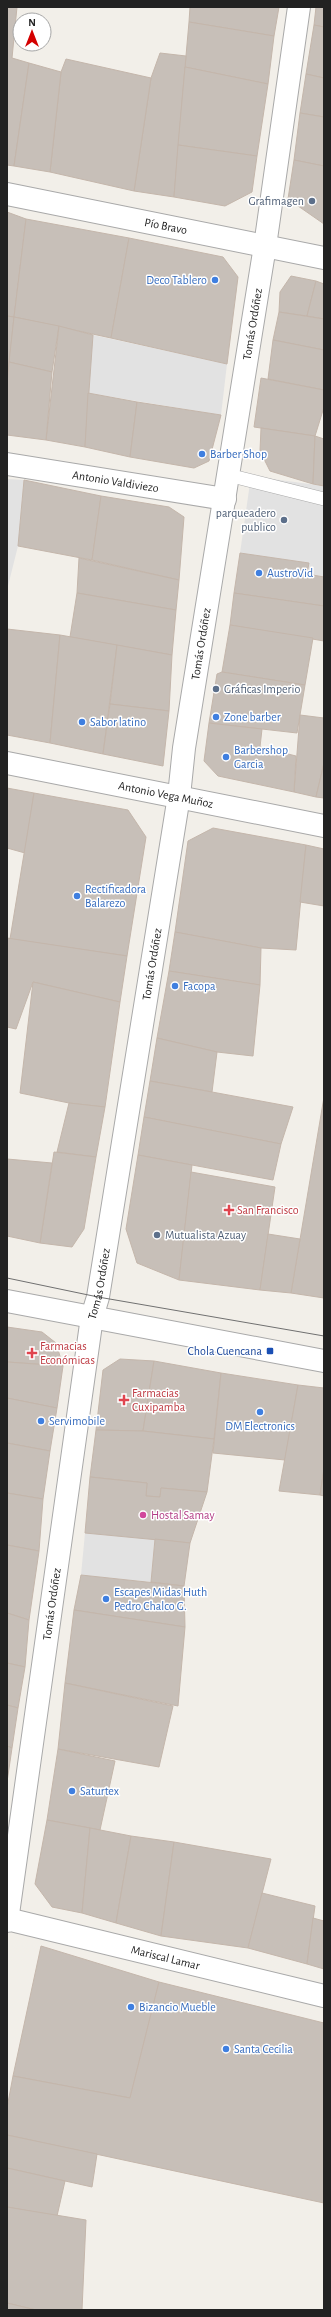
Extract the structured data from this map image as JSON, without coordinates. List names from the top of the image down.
{
  "streets": {
    "street": [
      "Pío Bravo",
      "Tomás Ordóñez",
      "Antonio Valdiviezo",
      "Antonio Vega Muñoz",
      "Mariscal Lamar"
    ]
  },
  "crossings": [
    ["Pío Bravo", "Tomás Ordóñez"],
    ["Tomás Ordóñez", "Antonio Valdiviezo"],
    ["Tomás Ordóñez", "Antonio Vega Muñoz"],
    ["Tomás Ordóñez", "Mariscal Lamar"]
  ],
  "places": {
    "other": [
      "Grafimagen",
      "Deco Tablero",
      "Barber Shop",
      "parqueadero publico",
      "AustroVid",
      "Gráficas Imperio",
      "Zone barber",
      "Sabor latino",
      "Barbershop Garcia",
      "Rectificadora Balarezo",
      "Facopa",
      "Mutualista Azuay",
      "DM Electronics",
      "Servimobile",
      "Hostal Samay",
      "Escapes Midas Huth Pedro Chalco G.",
      "Saturtex",
      "Bizancio Mueble",
      "Santa Cecilia"
    ],
    "health": ["San Francisco", "Farmacias Económicas", "Farmacias Cuxipamba"],
    "transit": ["Chola Cuencana"]
  },
  "north": "top"
}
